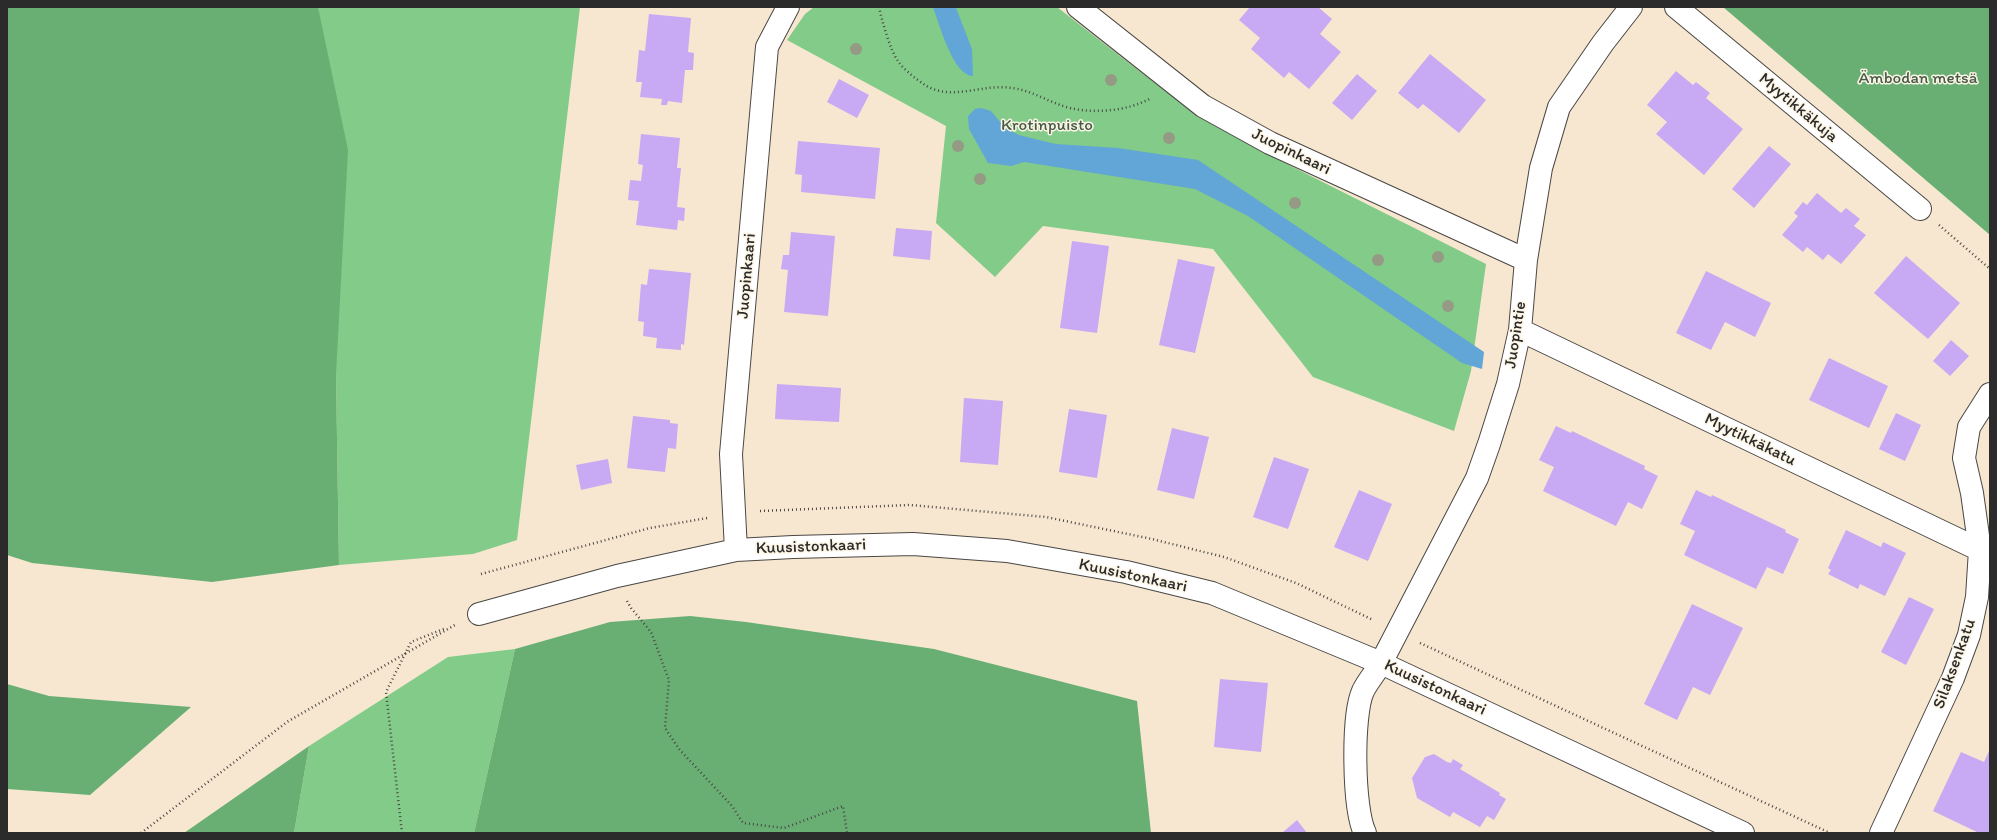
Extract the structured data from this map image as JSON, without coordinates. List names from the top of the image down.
{
  "streets": {
    "street": [
      "Myytikkäkuja",
      "Juopinkaari",
      "Juopintie",
      "Myytikkäkatu",
      "Kuusistonkaari",
      "Silaksenkatu"
    ]
  },
  "crossings": [
    ["Juopinkaari", "Juopintie"],
    ["Juopinkaari", "Kuusistonkaari"],
    ["Juopintie", "Myytikkäkatu"],
    ["Juopintie", "Kuusistonkaari"],
    ["Myytikkäkatu", "Silaksenkatu"]
  ],
  "parks": ["Ämbodan metsä", "Krotinpuisto"]
}
